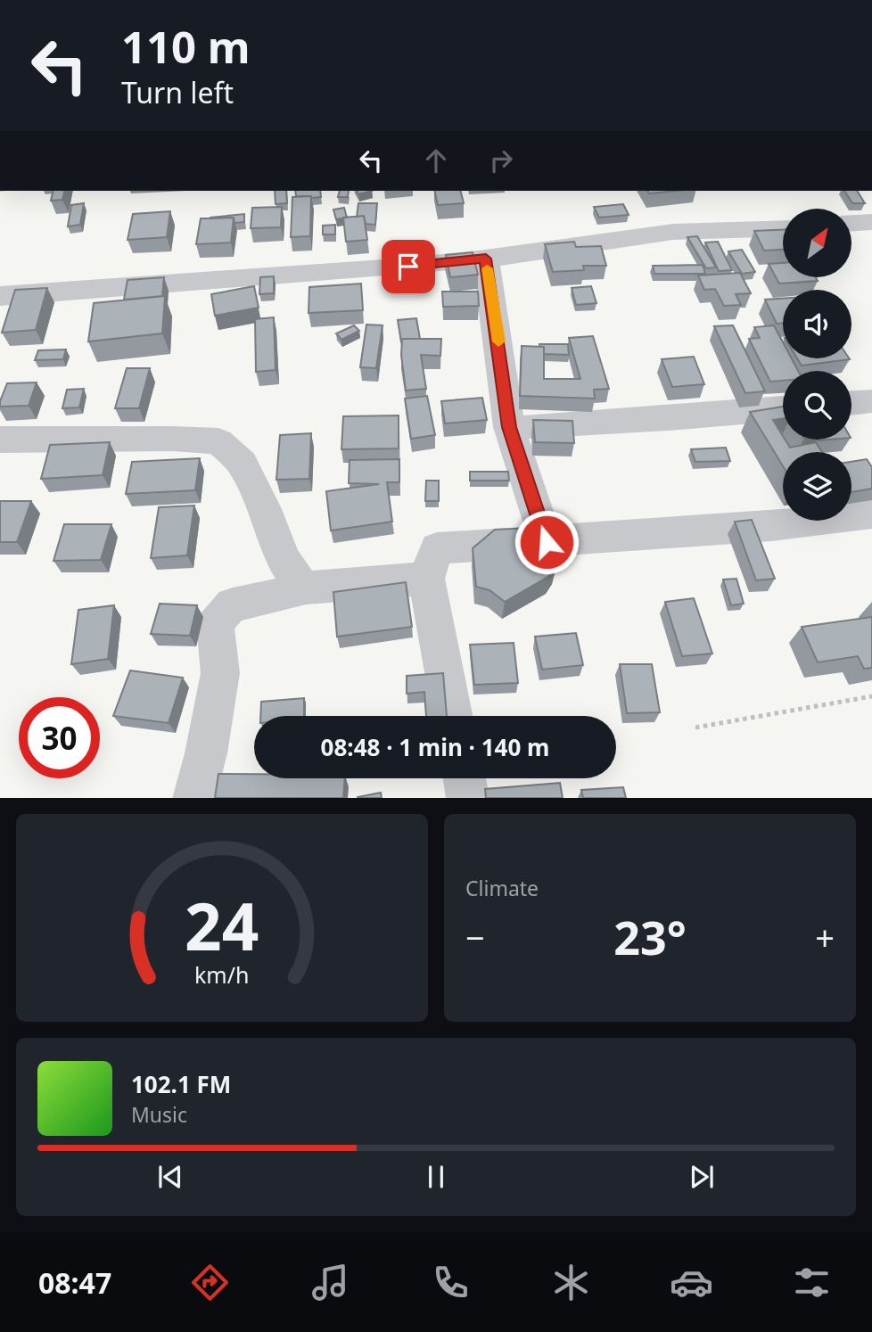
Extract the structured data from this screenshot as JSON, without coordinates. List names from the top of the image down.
{
  "north": "top right",
  "page": {
    "turn": ["110 m", "Turn left"],
    "limit": "30",
    "trip": "08:48 · 1 min · 140 m",
    "tile": "Climate",
    "heat": ["−", "23°", "+"],
    "song": ["102.1 FM", "Music"],
    "tabs": "08:47",
    "gauge": ["24", "km/h"]
  }
}
